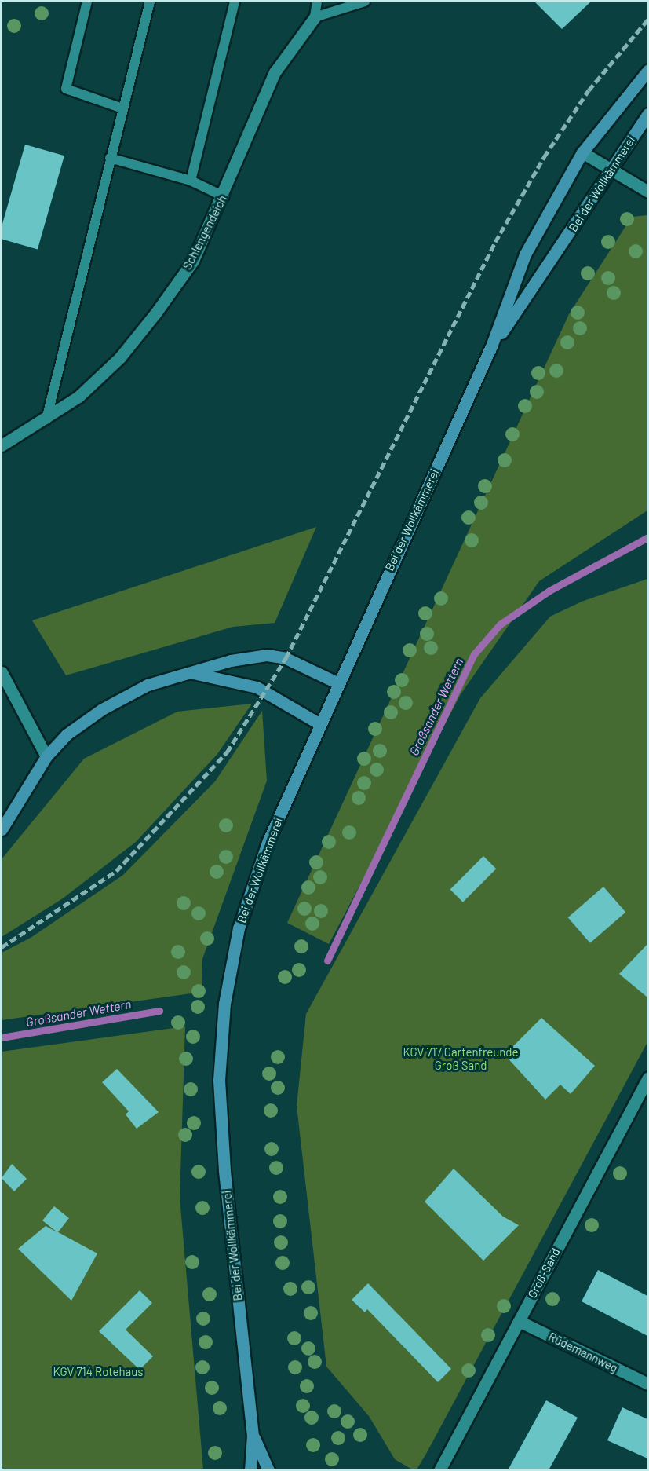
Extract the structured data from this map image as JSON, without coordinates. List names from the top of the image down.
{
  "streets": {
    "main road": ["Bei der Wollkämmerei"],
    "street": ["Schlengendeich", "Groß-Sand", "Rüdemannweg"]
  },
  "crossings": [
    ["Groß-Sand", "Rüdemannweg"]
  ],
  "water": ["Großsander Wettern"],
  "parks": ["KGV 717 Gartenfreunde Groß Sand", "KGV 714 Rotehaus"]
}
